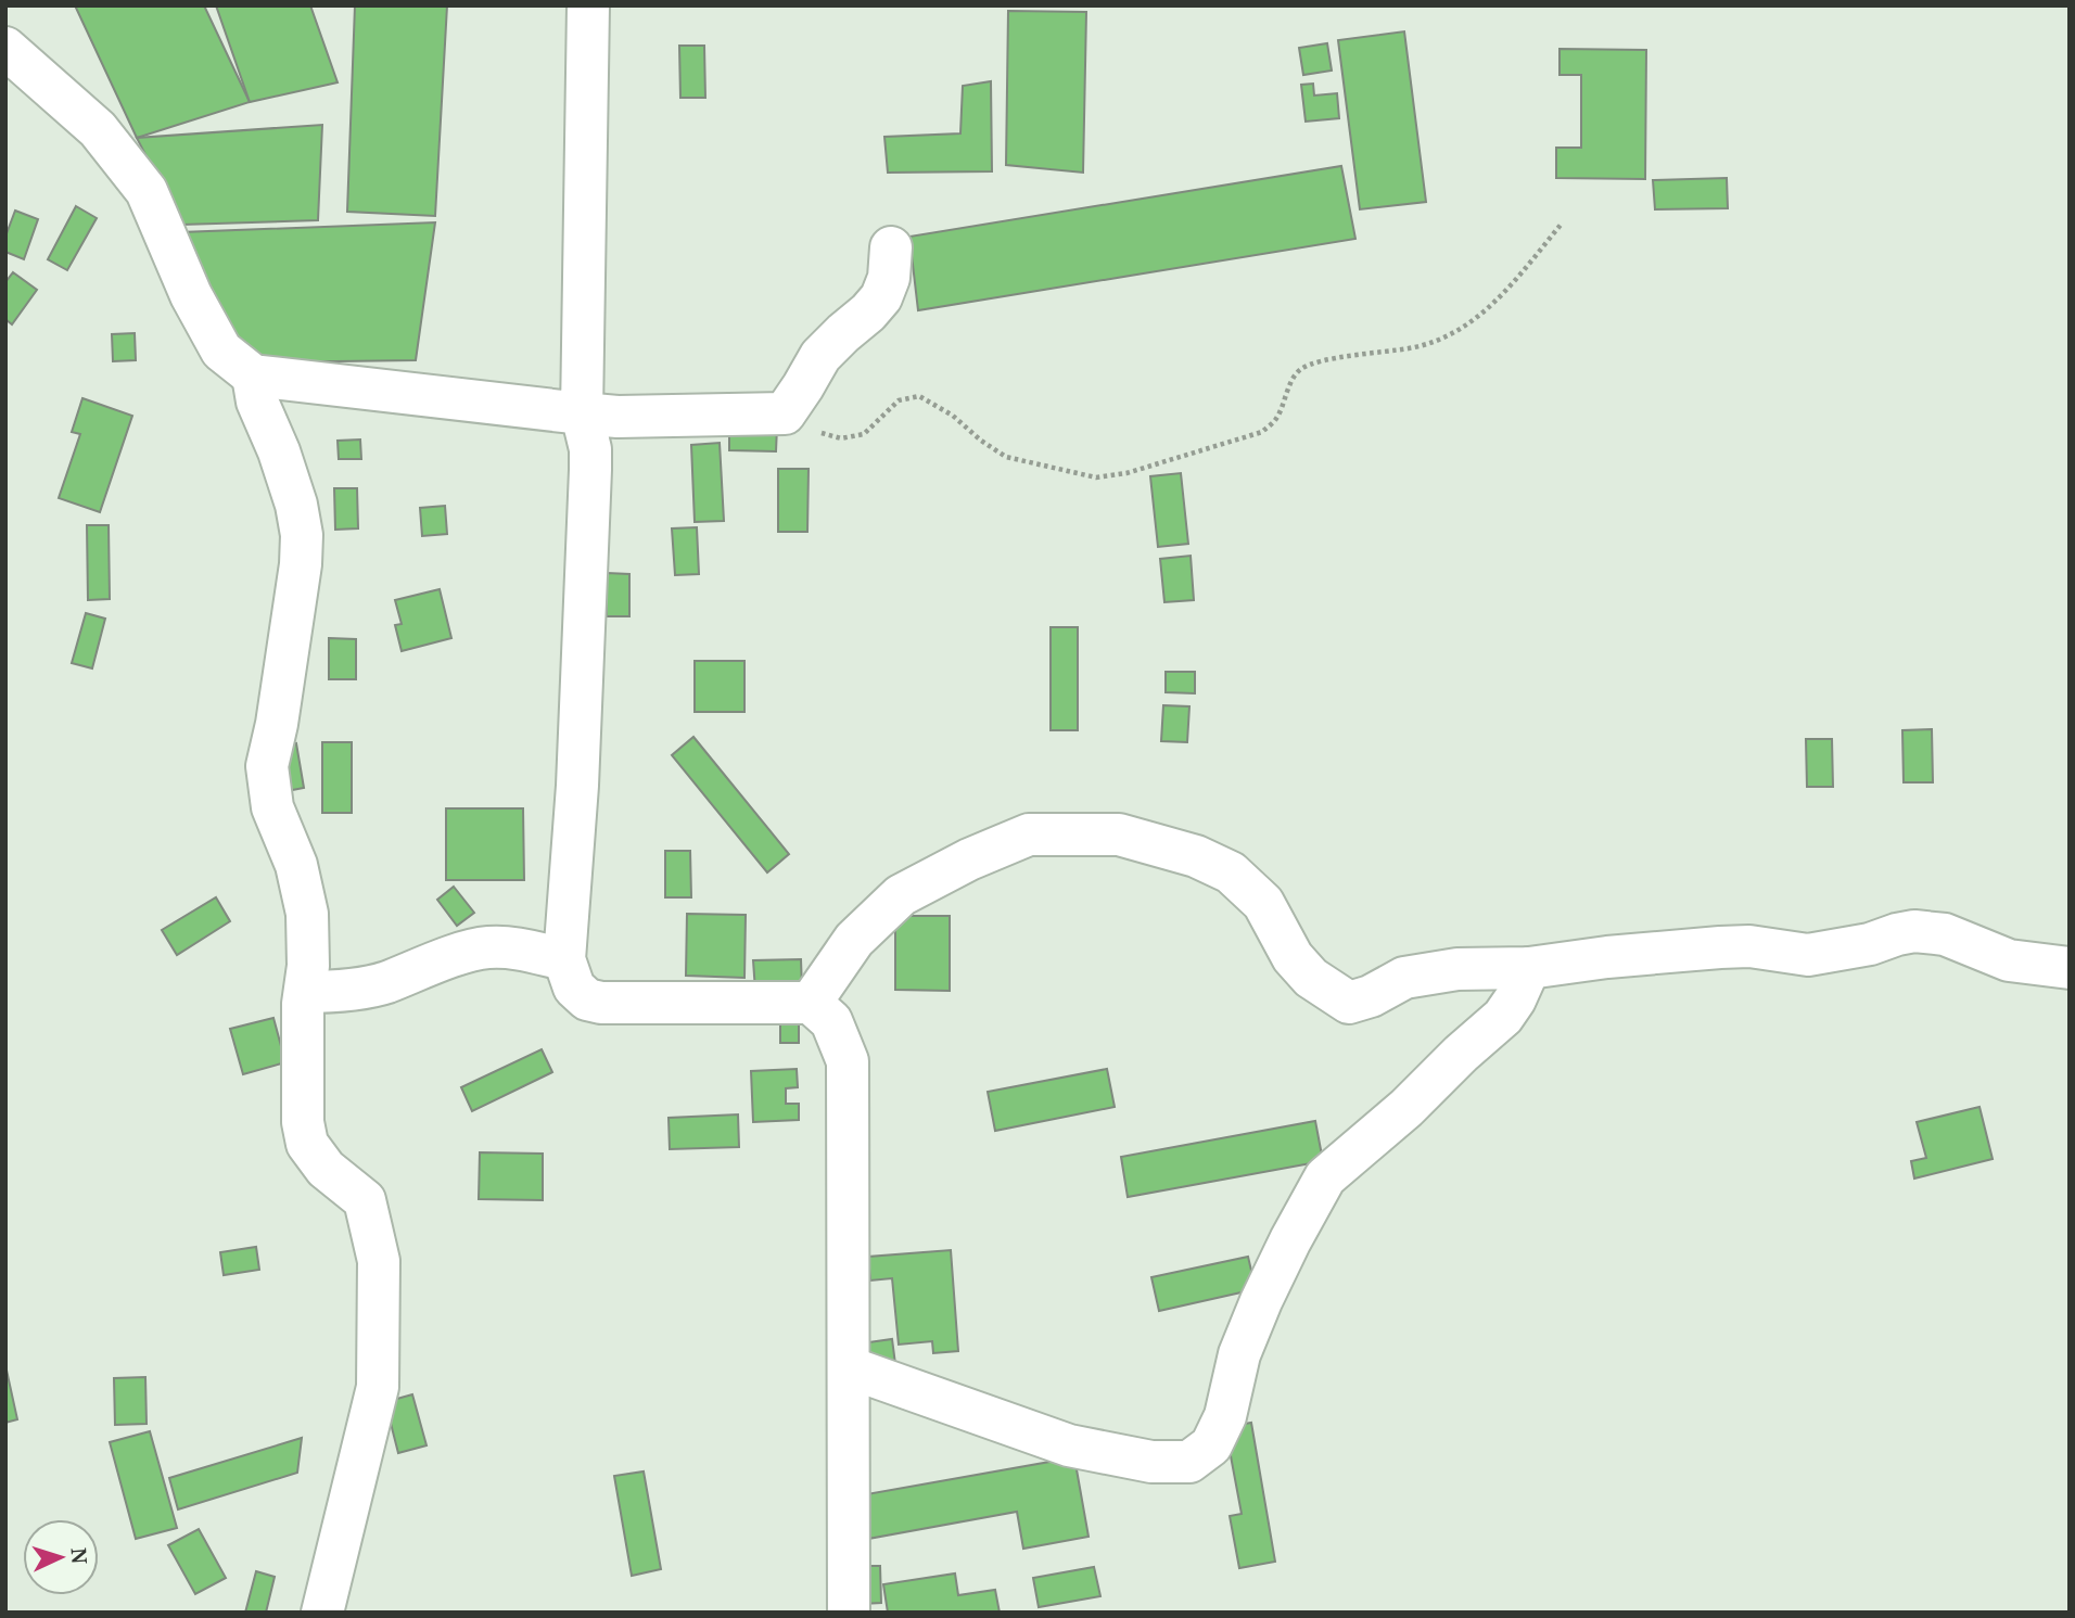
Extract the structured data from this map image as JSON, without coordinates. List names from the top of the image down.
{
  "north": "right"
}
